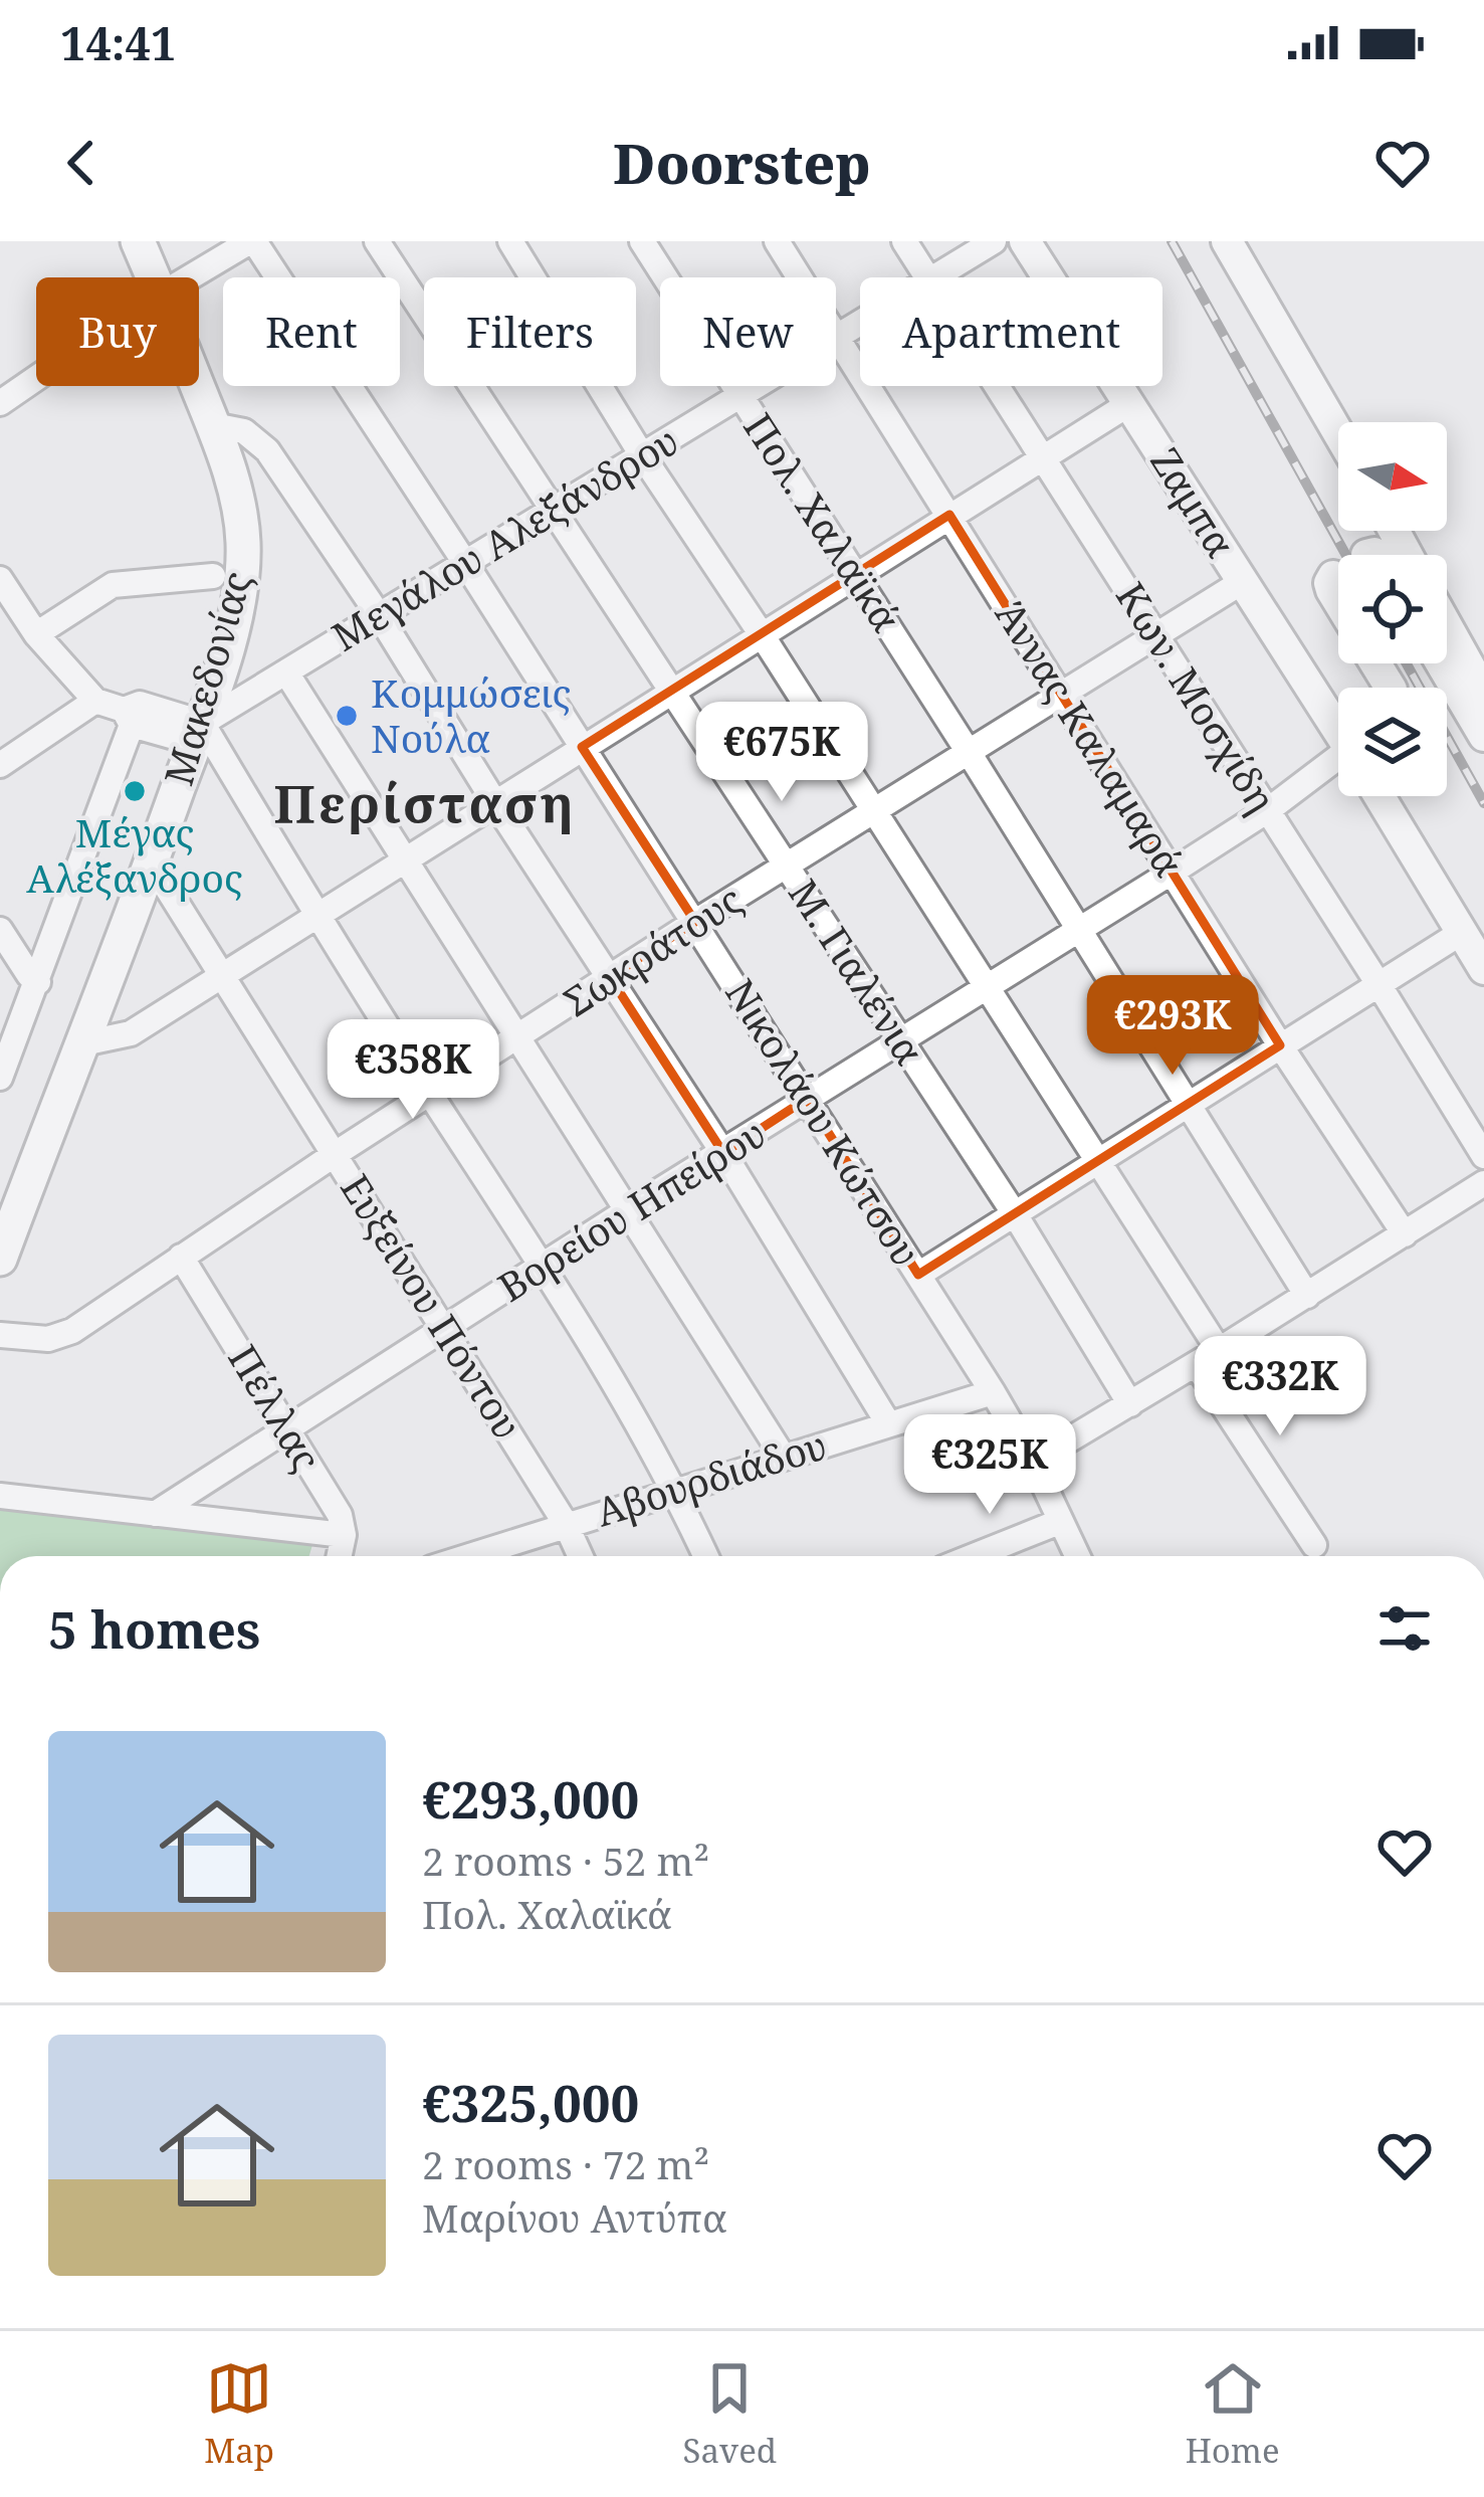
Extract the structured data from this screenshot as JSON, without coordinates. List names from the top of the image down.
{
  "streets": {
    "main road": ["Μακεδονίας"],
    "street": [
      "Ζαμπα",
      "Πολ. Χαλαϊκά",
      "Μεγάλου Αλεξάνδρου",
      "Κων. Μοσχίδη",
      "Άννας Καλαμαρά",
      "Σωκράτους",
      "Μ. Γιαλένια",
      "Νικολάου Κώτσου",
      "Βορείου Ηπείρου",
      "Ευξείνου Πόντου",
      "Πέλλας",
      "Αβουρδιάδου"
    ]
  },
  "crossings": [
    ["Ζαμπα", "Σωκράτους"],
    ["Πολ. Χαλαϊκά", "Μεγάλου Αλεξάνδρου"],
    ["Πολ. Χαλαϊκά", "Σωκράτους"],
    ["Πολ. Χαλαϊκά", "Βορείου Ηπείρου"],
    ["Μεγάλου Αλεξάνδρου", "Μακεδονίας"],
    ["Μεγάλου Αλεξάνδρου", "Άννας Καλαμαρά"],
    ["Μεγάλου Αλεξάνδρου", "Μ. Γιαλένια"],
    ["Μεγάλου Αλεξάνδρου", "Νικολάου Κώτσου"],
    ["Μακεδονίας", "Ευξείνου Πόντου"],
    ["Κων. Μοσχίδη", "Σωκράτους"],
    ["Κων. Μοσχίδη", "Βορείου Ηπείρου"],
    ["Άννας Καλαμαρά", "Σωκράτους"],
    ["Άννας Καλαμαρά", "Βορείου Ηπείρου"],
    ["Σωκράτους", "Μ. Γιαλένια"],
    ["Σωκράτους", "Νικολάου Κώτσου"],
    ["Σωκράτους", "Ευξείνου Πόντου"],
    ["Σωκράτους", "Πέλλας"],
    ["Μ. Γιαλένια", "Βορείου Ηπείρου"],
    ["Νικολάου Κώτσου", "Βορείου Ηπείρου"],
    ["Νικολάου Κώτσου", "Αβουρδιάδου"],
    ["Βορείου Ηπείρου", "Ευξείνου Πόντου"],
    ["Βορείου Ηπείρου", "Πέλλας"],
    ["Ευξείνου Πόντου", "Αβουρδιάδου"]
  ],
  "districts": ["Περίσταση"],
  "places": ["Κομμώσεις Νούλα", "Μέγας Αλέξανδρος"],
  "north": "right",
  "page": {
    "status": "14:41",
    "header": "Doorstep",
    "chip": [
      "Buy",
      "Rent",
      "Filters",
      "New",
      "Apartment"
    ],
    "price": [
      "€675K",
      "€293K",
      "€358K",
      "€332K",
      "€325K"
    ],
    "heading": "5 homes",
    "list": [
      {
        "name": "€293,000",
        "note": "2 rooms · 52 m² · Πολ. Χαλαϊκά"
      },
      {
        "name": "€325,000",
        "note": "2 rooms · 72 m² · Μαρίνου Αντύπα"
      }
    ],
    "tabs": ["Map", "Saved", "Home"]
  }
}
